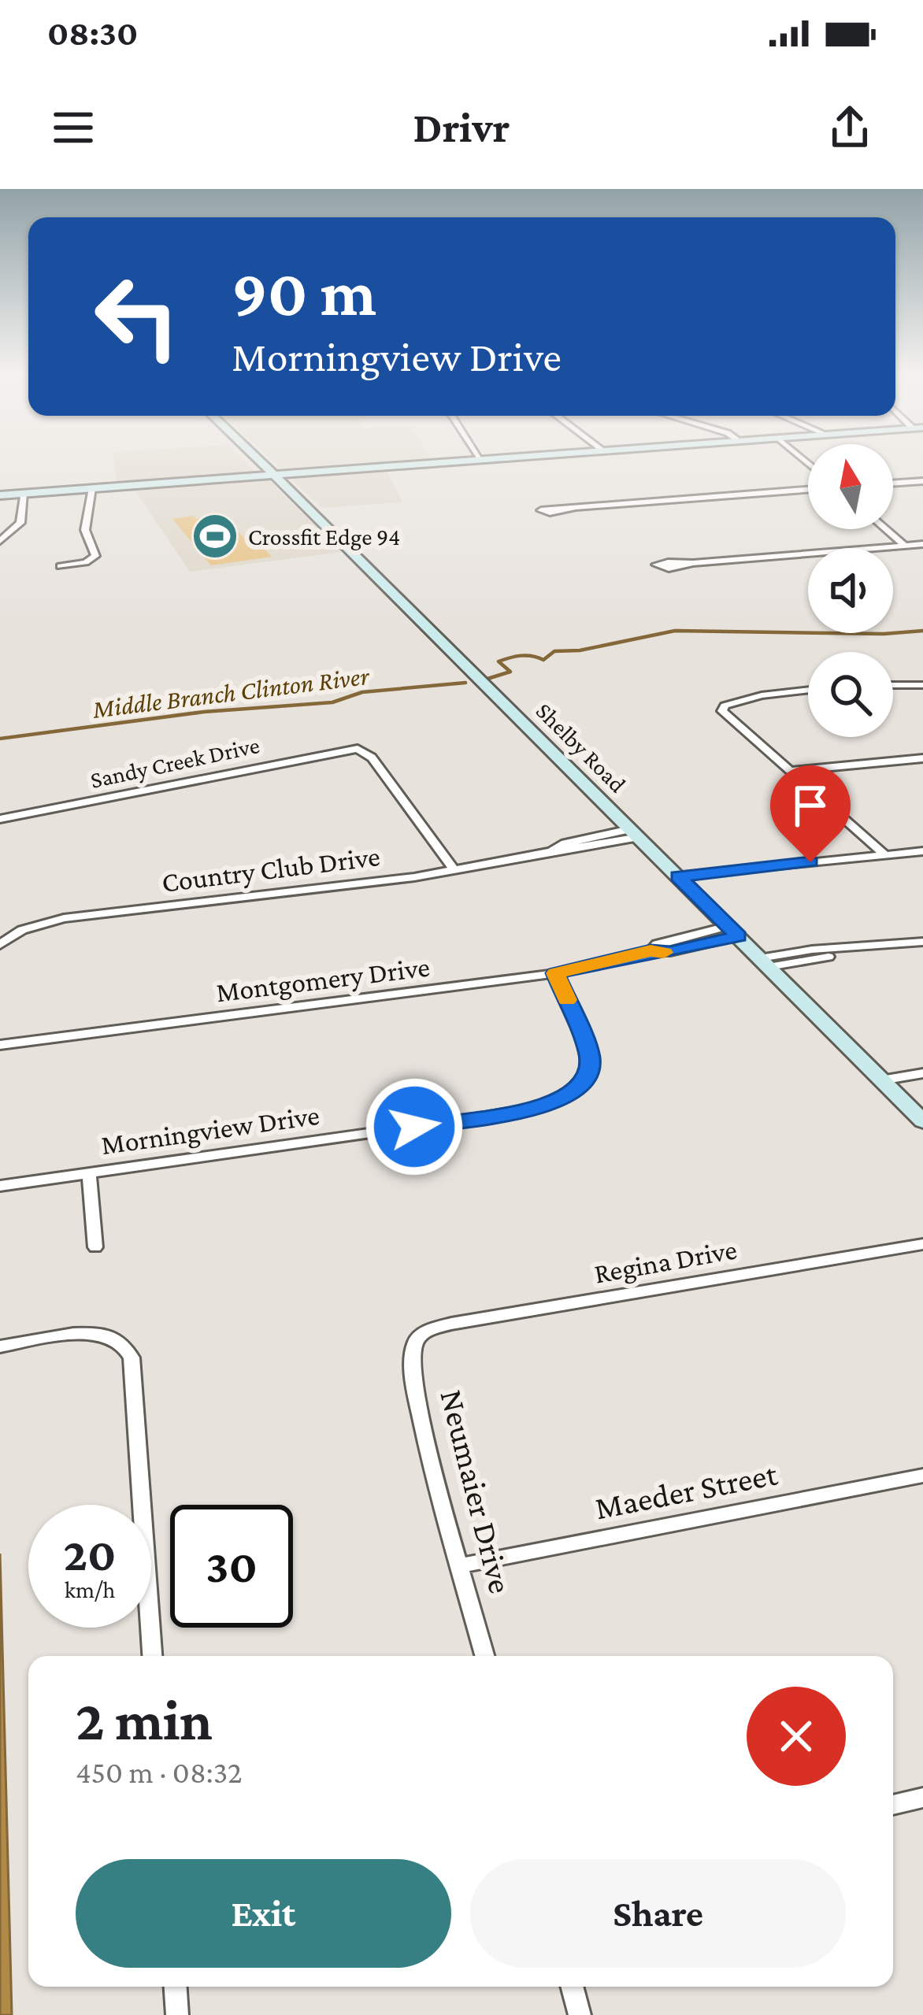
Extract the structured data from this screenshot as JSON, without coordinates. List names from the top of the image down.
{
  "streets": {
    "street": [
      "Shelby Road",
      "Sandy Creek Drive",
      "Country Club Drive",
      "Montgomery Drive",
      "Morningview Drive",
      "Regina Drive",
      "Maeder Street",
      "Neumaier Drive"
    ]
  },
  "crossings": [
    ["Shelby Road", "Country Club Drive"],
    ["Shelby Road", "Montgomery Drive"],
    ["Sandy Creek Drive", "Country Club Drive"],
    ["Montgomery Drive", "Morningview Drive"],
    ["Regina Drive", "Neumaier Drive"],
    ["Maeder Street", "Neumaier Drive"]
  ],
  "water": ["Middle Branch Clinton River"],
  "places": {
    "sports": ["Crossfit Edge 94"]
  },
  "north": "top",
  "page": {
    "status": "08:30",
    "header": "Drivr",
    "turn": ["90 m", "Morningview Drive"],
    "speed": "20 km/h",
    "limit": "30",
    "heading": ["2 min", "450 m · 08:32"],
    "buttons": ["Exit", "Share"]
  }
}
